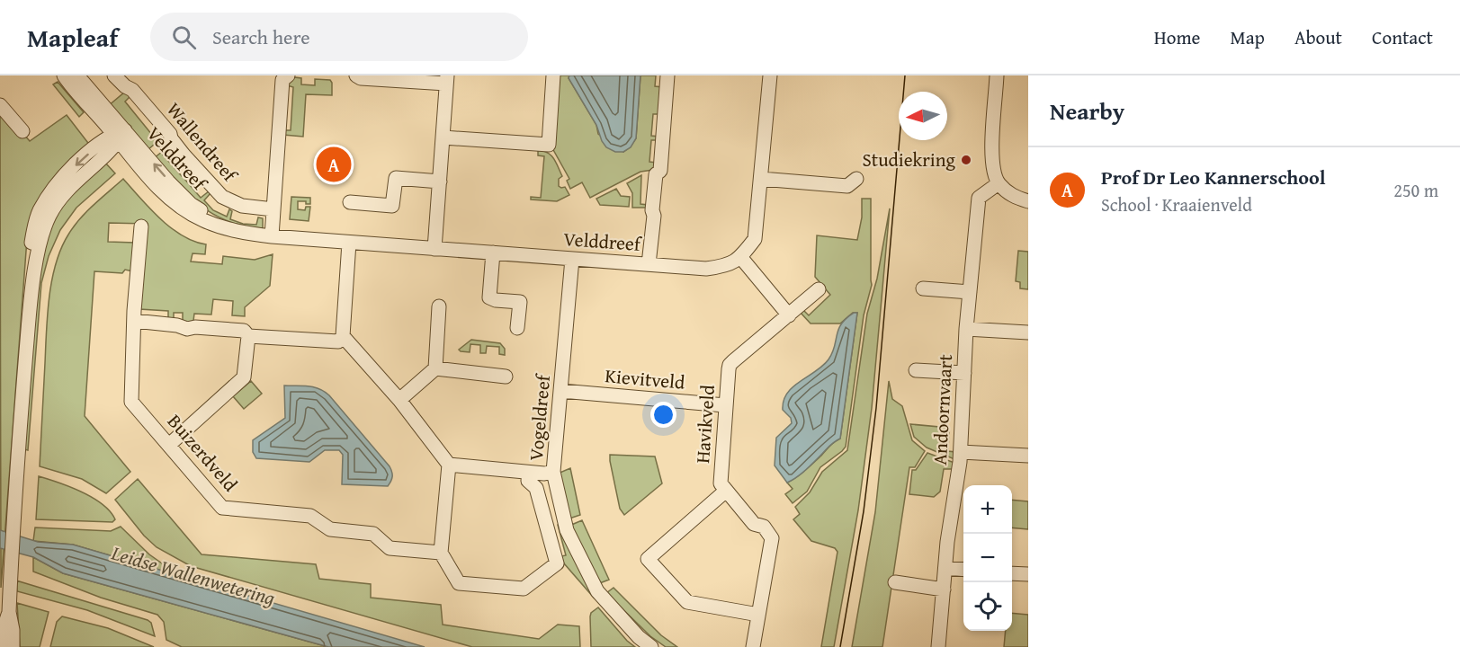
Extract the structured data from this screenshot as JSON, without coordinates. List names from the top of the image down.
{
  "streets": {
    "street": [
      "Wallendreef",
      "Velddreef",
      "Kievitveld",
      "Andoornvaart",
      "Vogeldreef",
      "Havikveld",
      "Buizerdveld"
    ]
  },
  "crossings": [
    ["Velddreef", "Vogeldreef"],
    ["Kievitveld", "Vogeldreef"],
    ["Kievitveld", "Havikveld"]
  ],
  "water": ["Leidse Wallenwetering"],
  "places": ["Studiekring"],
  "north": "left",
  "page": {
    "header": "Mapleaf",
    "search": "Search here",
    "nav": [
      "Home",
      "Map",
      "About",
      "Contact"
    ],
    "heading": "Nearby",
    "pins": "A",
    "list": [
      {
        "mark": "A",
        "name": "Prof Dr Leo Kannerschool",
        "note": "School · Kraaienveld",
        "value": "250 m"
      }
    ],
    "map_buttons": ["+", "−"]
  }
}
